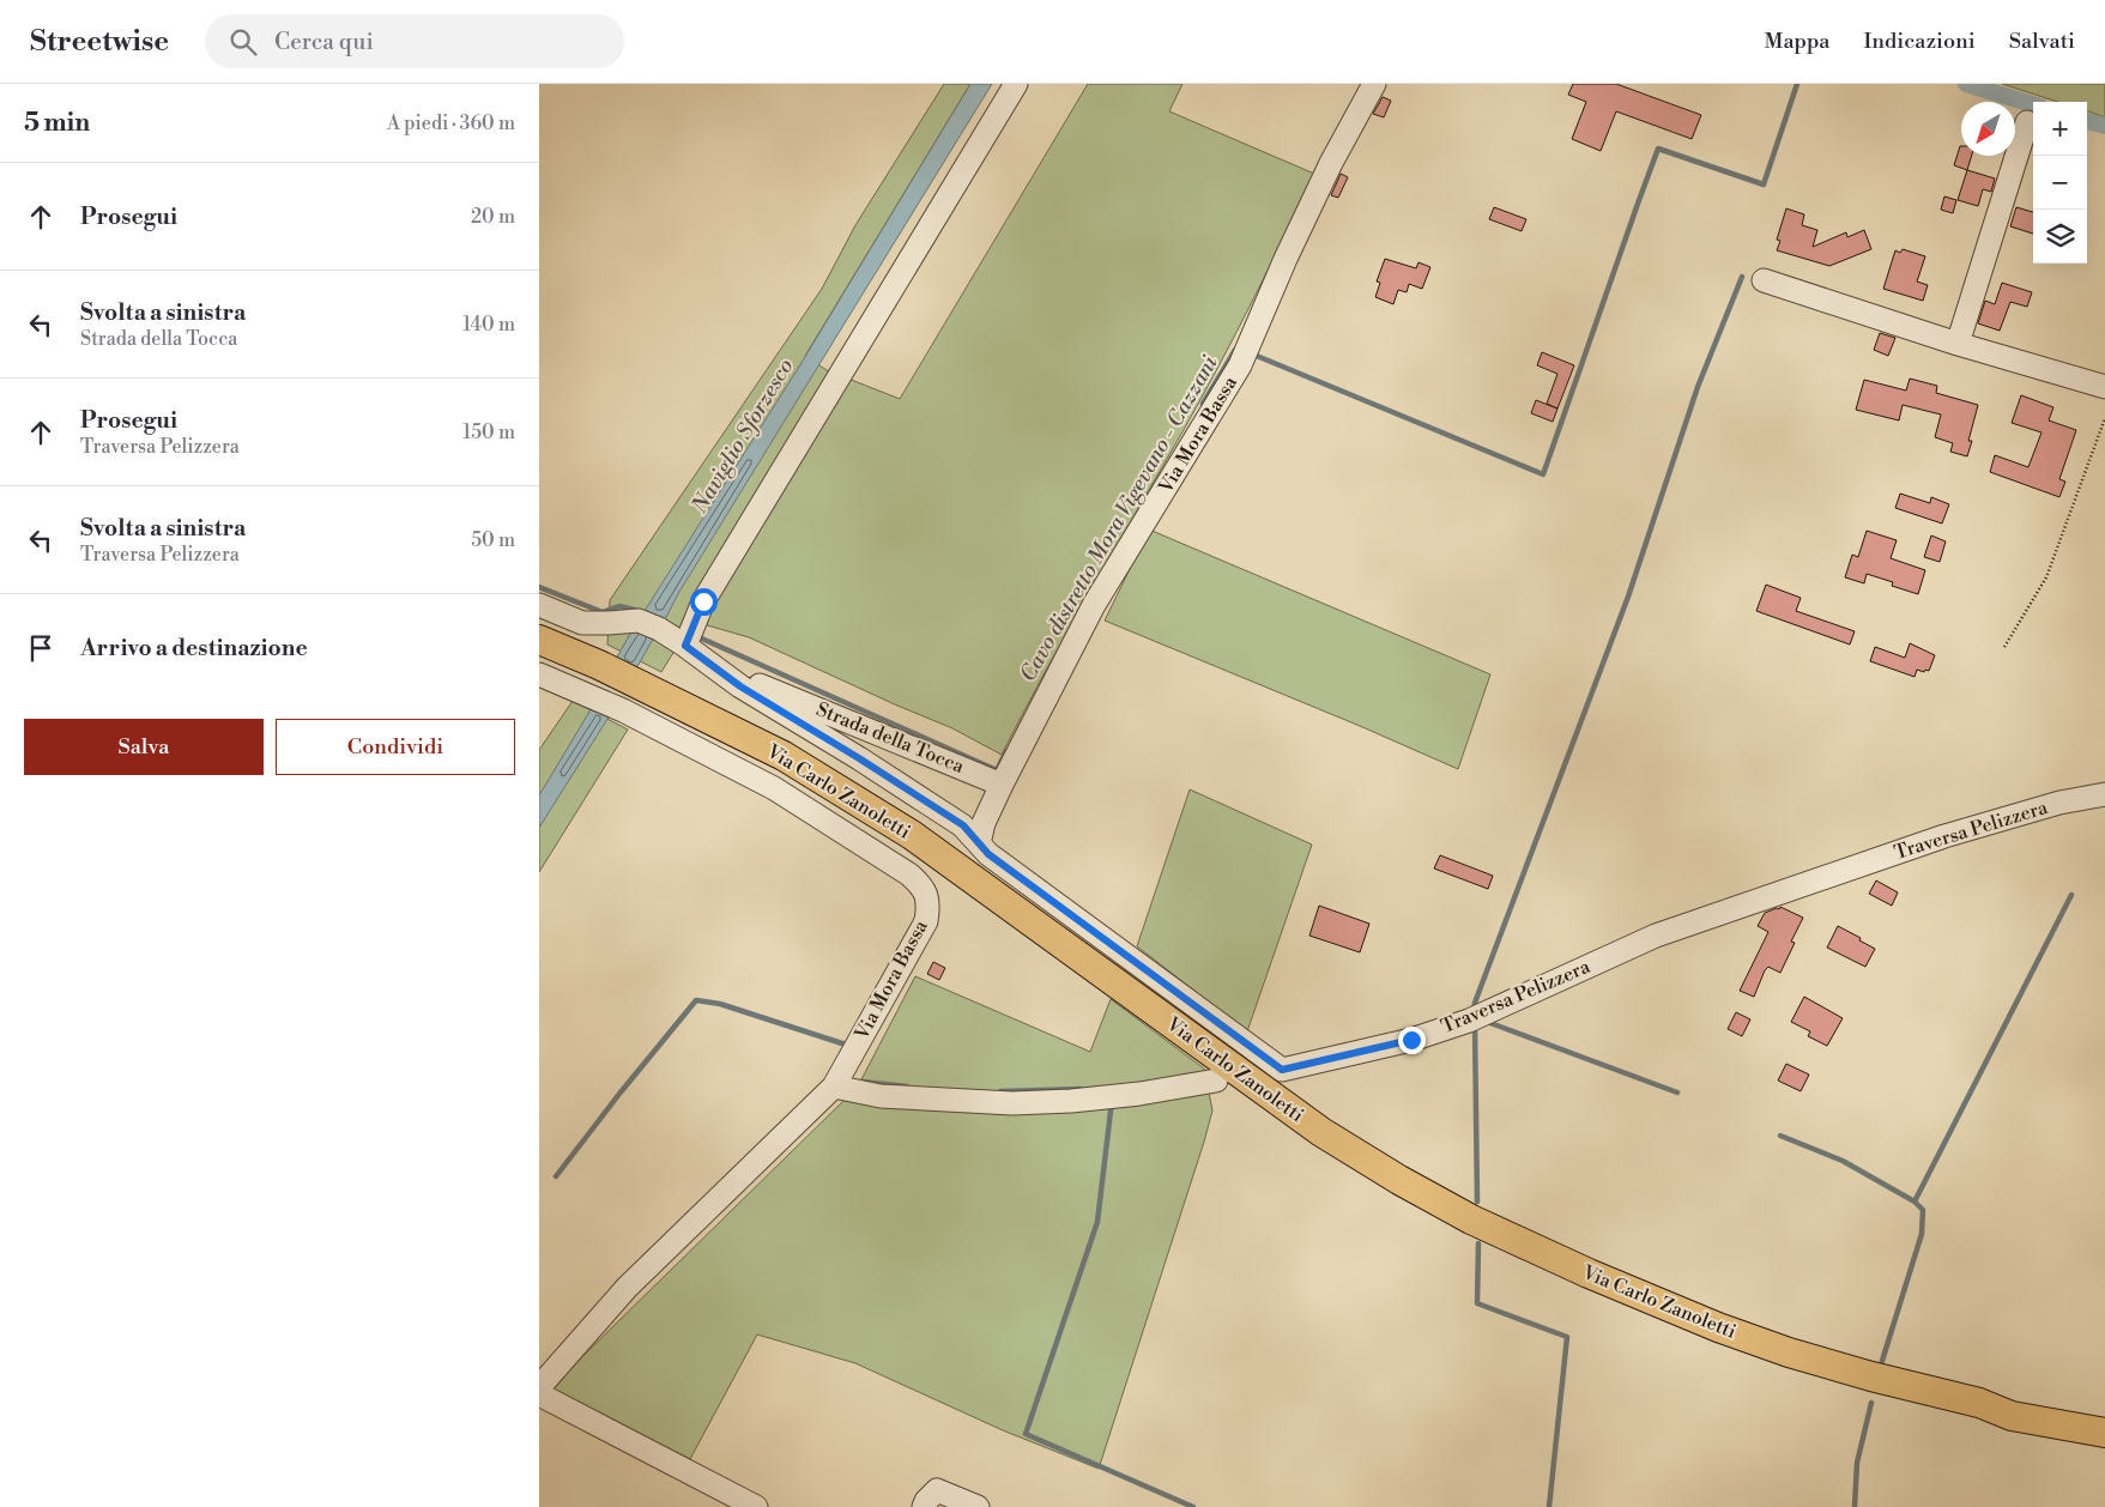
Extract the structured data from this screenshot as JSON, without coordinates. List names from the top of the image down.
{
  "streets": {
    "main road": ["Via Carlo Zanoletti"],
    "street": ["Via Mora Bassa", "Strada della Tocca", "Traversa Pelizzera"]
  },
  "crossings": [
    ["Via Mora Bassa", "Strada della Tocca"],
    ["Via Mora Bassa", "Traversa Pelizzera"],
    ["Strada della Tocca", "Traversa Pelizzera"]
  ],
  "water": ["Naviglio Sforzesco", "Cavo distretto Mora Vigevano - Cazzani"],
  "north": "bottom left",
  "page": {
    "header": "Streetwise",
    "search": "Cerca qui",
    "nav": ["Mappa", "Indicazioni", "Salvati"],
    "heading": ["5 min", "A piedi · 360 m"],
    "map_buttons": ["+", "−"],
    "list": [
      ["Prosegui", "20 m"],
      ["Svolta a sinistra", "Strada della Tocca", "140 m"],
      ["Prosegui", "Traversa Pelizzera", "150 m"],
      ["Svolta a sinistra", "Traversa Pelizzera", "50 m"],
      "Arrivo a destinazione"
    ],
    "buttons": ["Salva", "Condividi"]
  }
}
